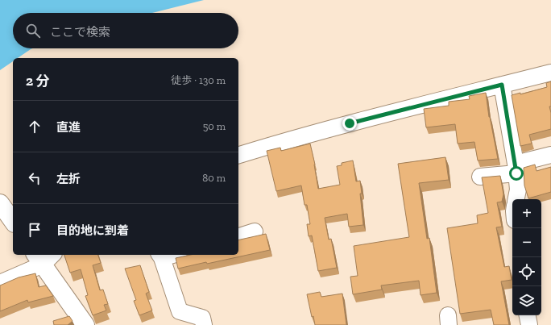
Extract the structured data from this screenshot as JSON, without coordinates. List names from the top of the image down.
{
  "page": {
    "search": "ここで検索",
    "heading": ["2 分", "徒歩 · 130 m"],
    "list": [
      ["直進", "50 m"],
      ["左折", "80 m"],
      "目的地に到着"
    ],
    "map_buttons": ["+", "−"]
  }
}
